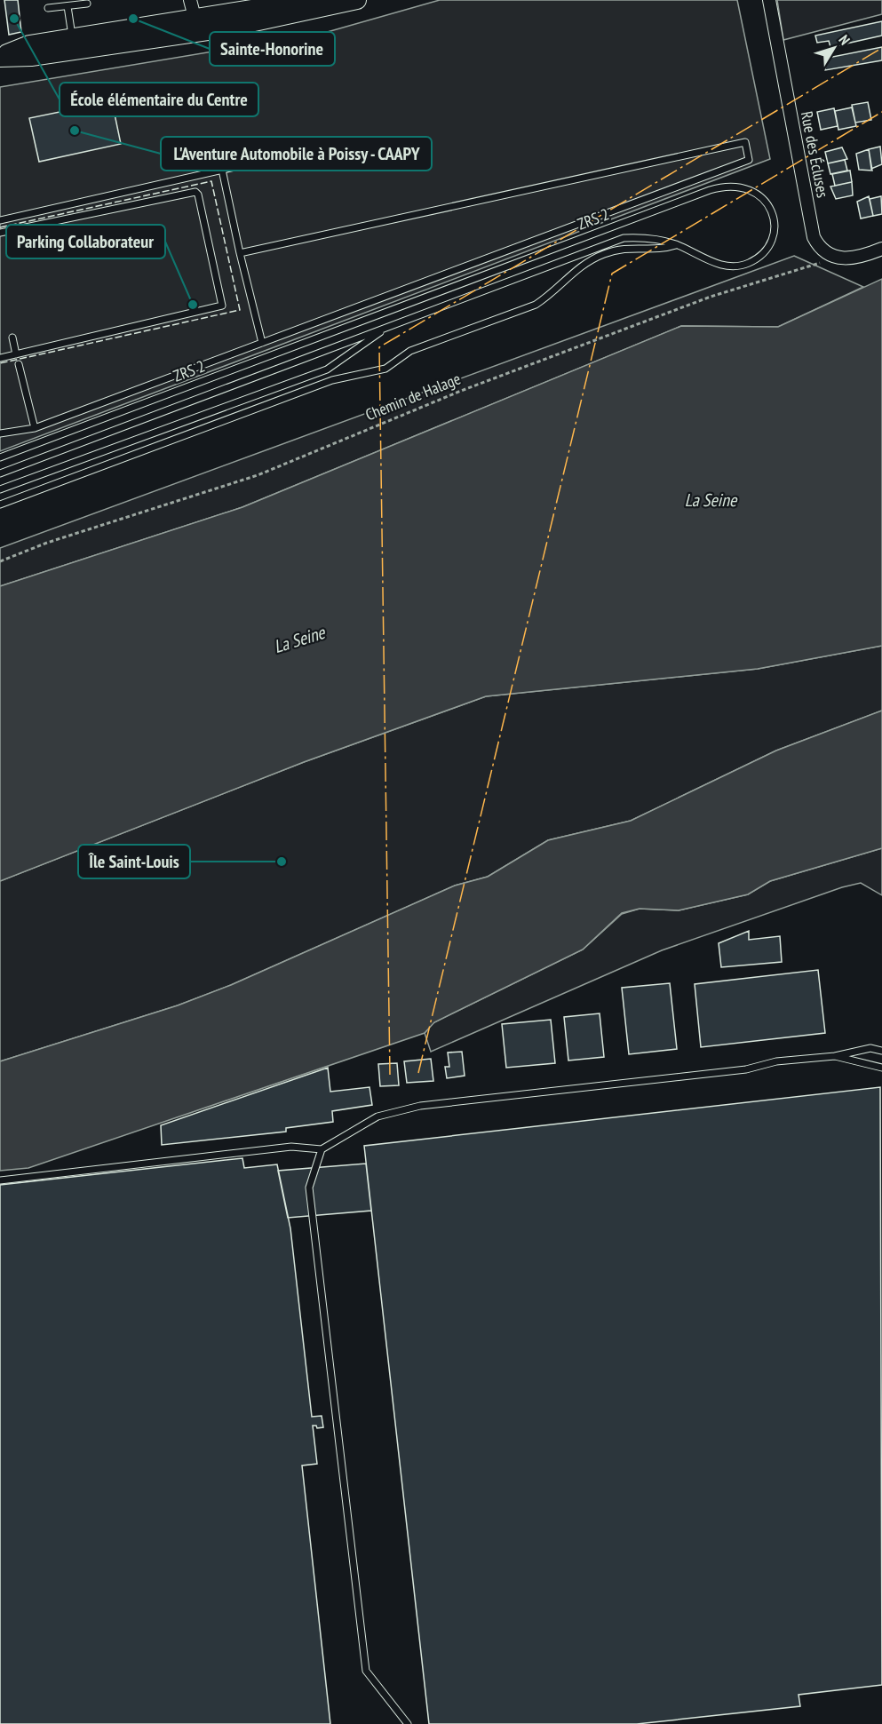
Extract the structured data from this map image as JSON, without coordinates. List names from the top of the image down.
{
  "streets": {
    "street": ["Rue des Écluses"],
    "lane": ["ZRS 2"],
    "path": ["Chemin de Halage"]
  },
  "crossings": [
    ["Rue des Écluses", "Chemin de Halage"]
  ],
  "water": ["La Seine"],
  "places": [
    "École élémentaire du Centre",
    "Sainte-Honorine",
    "L'Aventure Automobile à Poissy - CAAPY",
    "Parking Collaborateur",
    "Île Saint-Louis"
  ],
  "north": "top right"
}
